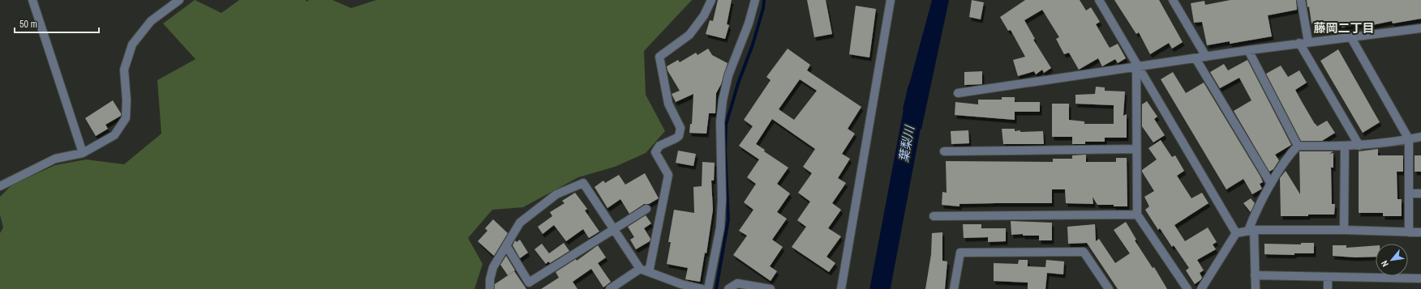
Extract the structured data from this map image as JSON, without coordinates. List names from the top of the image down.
{
  "districts": ["藤岡二丁目"],
  "water": ["葉梨川"],
  "scale_bar": "50 m",
  "north": "bottom left"
}
